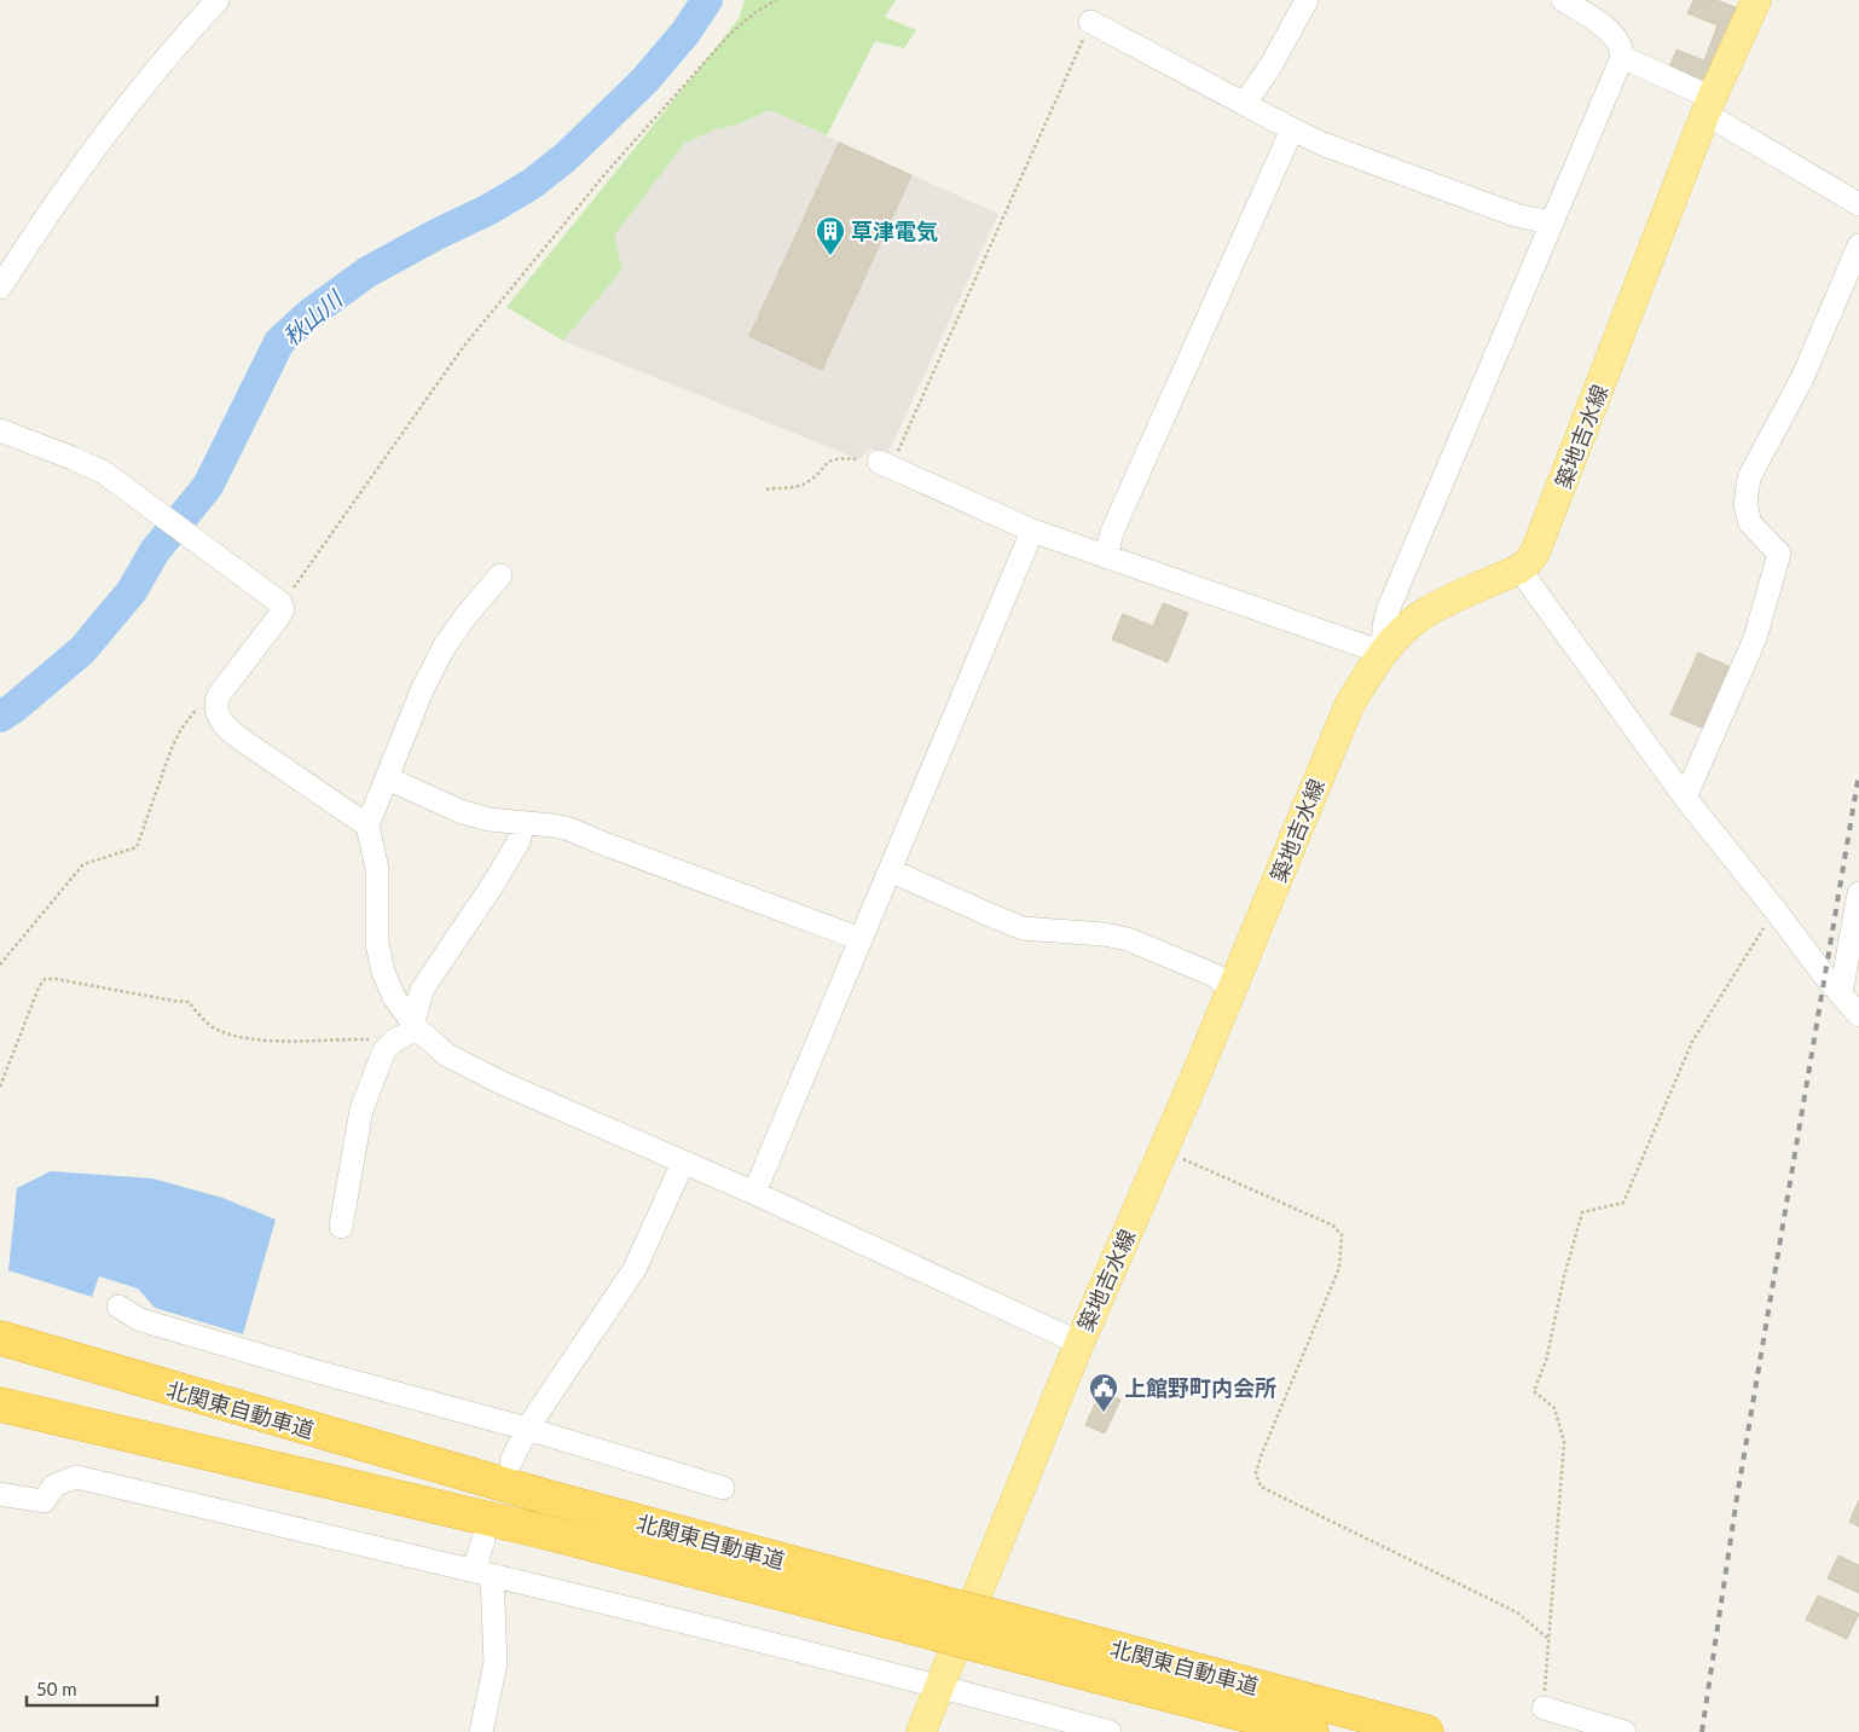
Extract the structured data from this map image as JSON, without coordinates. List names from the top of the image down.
{
  "streets": {
    "highway": ["北関東自動車道"],
    "main road": ["築地吉水線"]
  },
  "water": ["秋山川"],
  "places": {
    "building": ["草津電気"],
    "public building": ["上館野町内会所"]
  },
  "scale_bar": "50 m"
}
